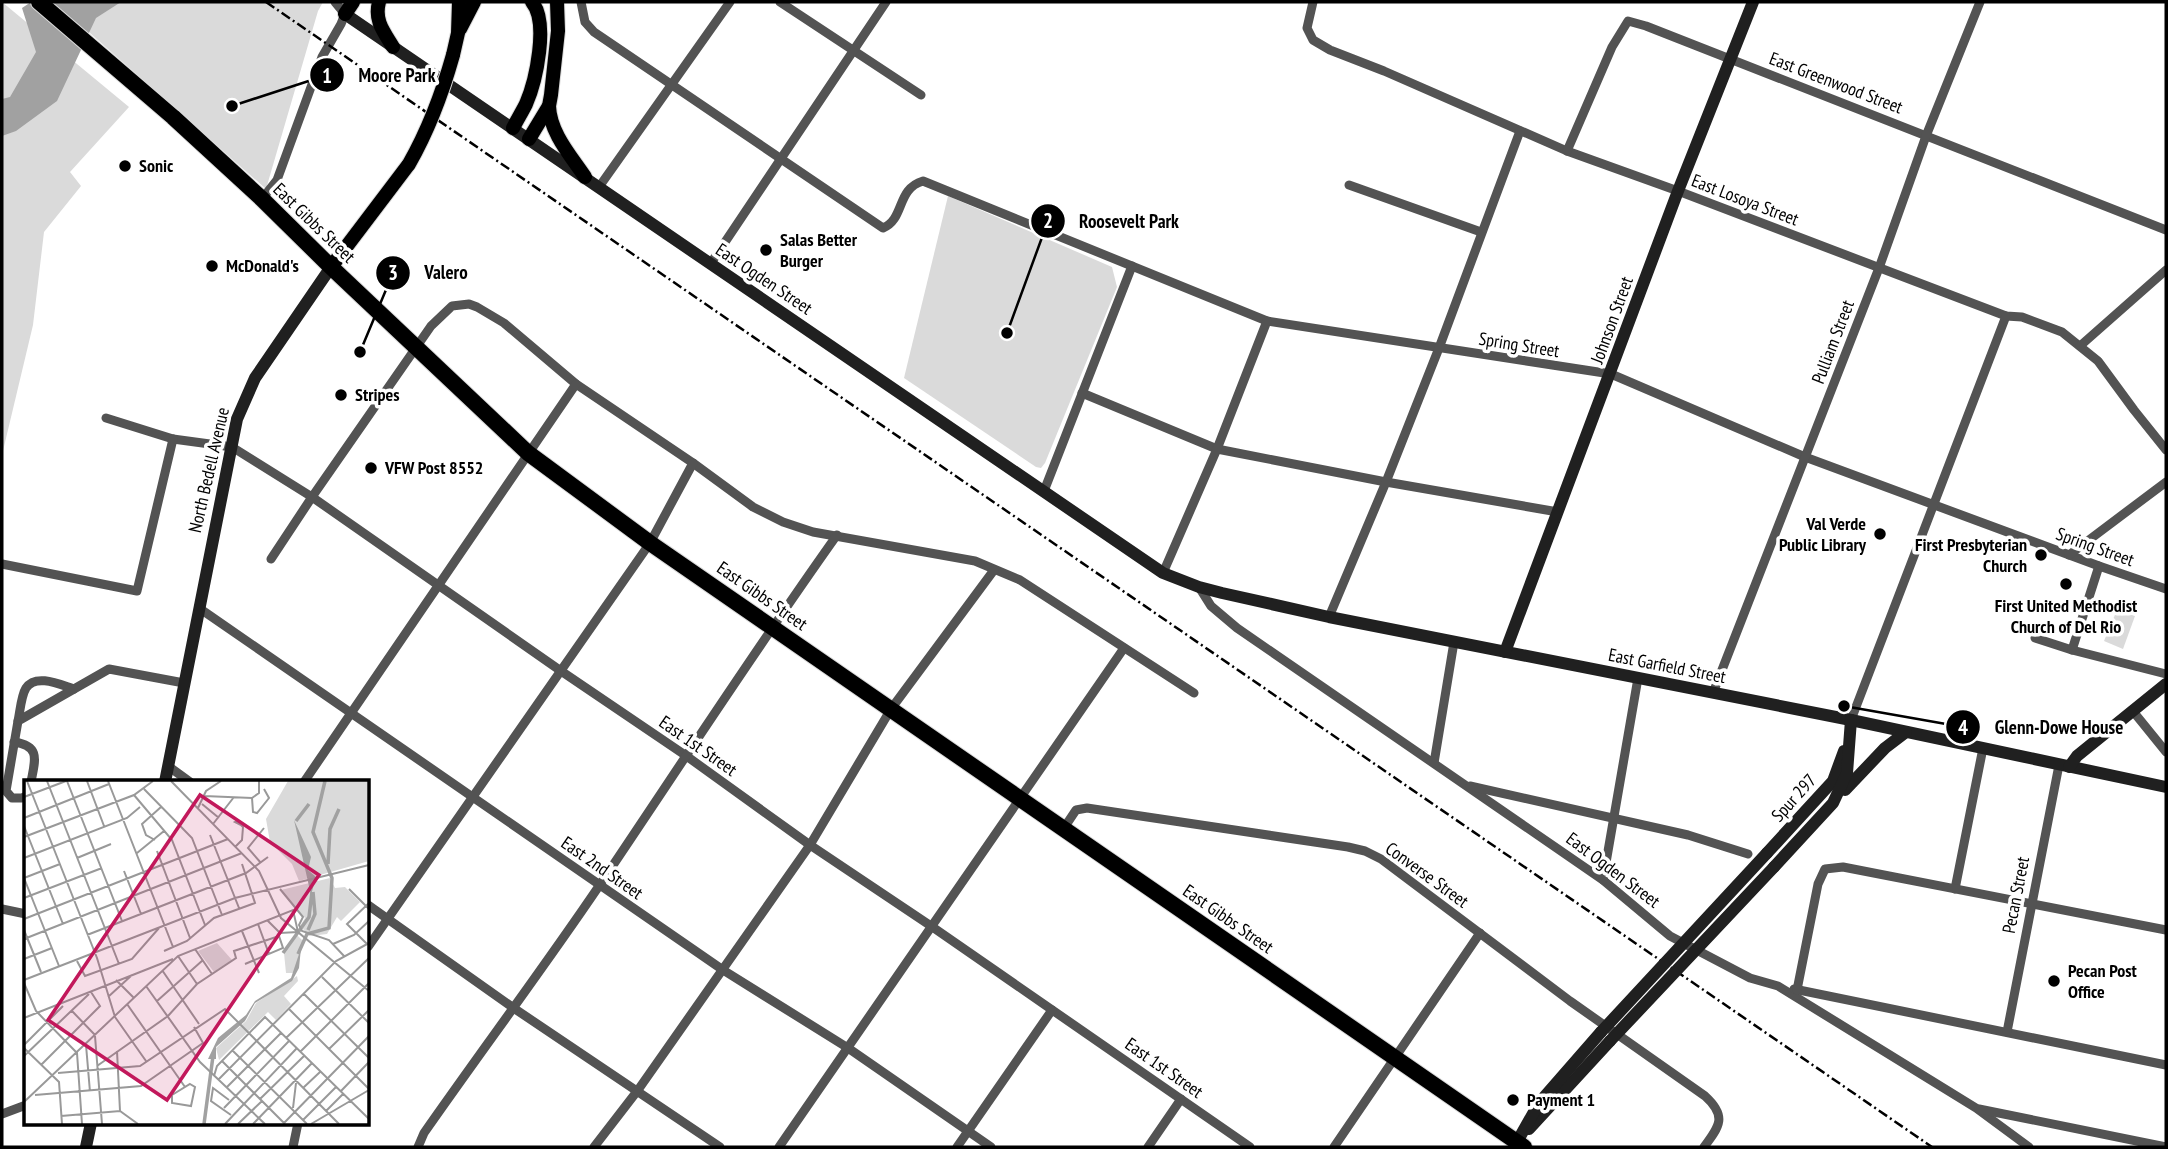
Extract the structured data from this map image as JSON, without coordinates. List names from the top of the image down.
{
  "streets": {
    "highway": ["East Gibbs Street"],
    "main road": [
      "East Ogden Street",
      "Johnson Street",
      "North Bedell Avenue",
      "East Garfield Street",
      "Spur 297"
    ],
    "street": [
      "East Greenwood Street",
      "East Losoya Street",
      "Pulliam Street",
      "Spring Street",
      "East 1st Street",
      "East 2nd Street",
      "Converse Street",
      "Pecan Street"
    ]
  },
  "crossings": [
    ["East Greenwood Street", "East Losoya Street"],
    ["East Greenwood Street", "Johnson Street"],
    ["East Greenwood Street", "Pulliam Street"],
    ["East Losoya Street", "Johnson Street"],
    ["East Losoya Street", "Pulliam Street"],
    ["East Gibbs Street", "North Bedell Avenue"],
    ["East Gibbs Street", "Spur 297"],
    ["East Gibbs Street", "Converse Street"],
    ["East Ogden Street", "East Garfield Street"],
    ["Johnson Street", "Spring Street"],
    ["Johnson Street", "East Garfield Street"],
    ["Pulliam Street", "Spring Street"],
    ["Pulliam Street", "East Garfield Street"],
    ["North Bedell Avenue", "East 1st Street"],
    ["North Bedell Avenue", "East 2nd Street"],
    ["East Garfield Street", "Spur 297"],
    ["East Garfield Street", "Pecan Street"]
  ],
  "places": [
    "Moore Park",
    "Sonic",
    "Salas Better Burger",
    "McDonald's",
    "Roosevelt Park",
    "Valero",
    "Stripes",
    "VFW Post 8552",
    "Val Verde Public Library",
    "First Presbyterian Church",
    "First United Methodist Church of Del Rio",
    "Glenn-Dowe House",
    "Pecan Post Office",
    "Payment 1"
  ]
}
